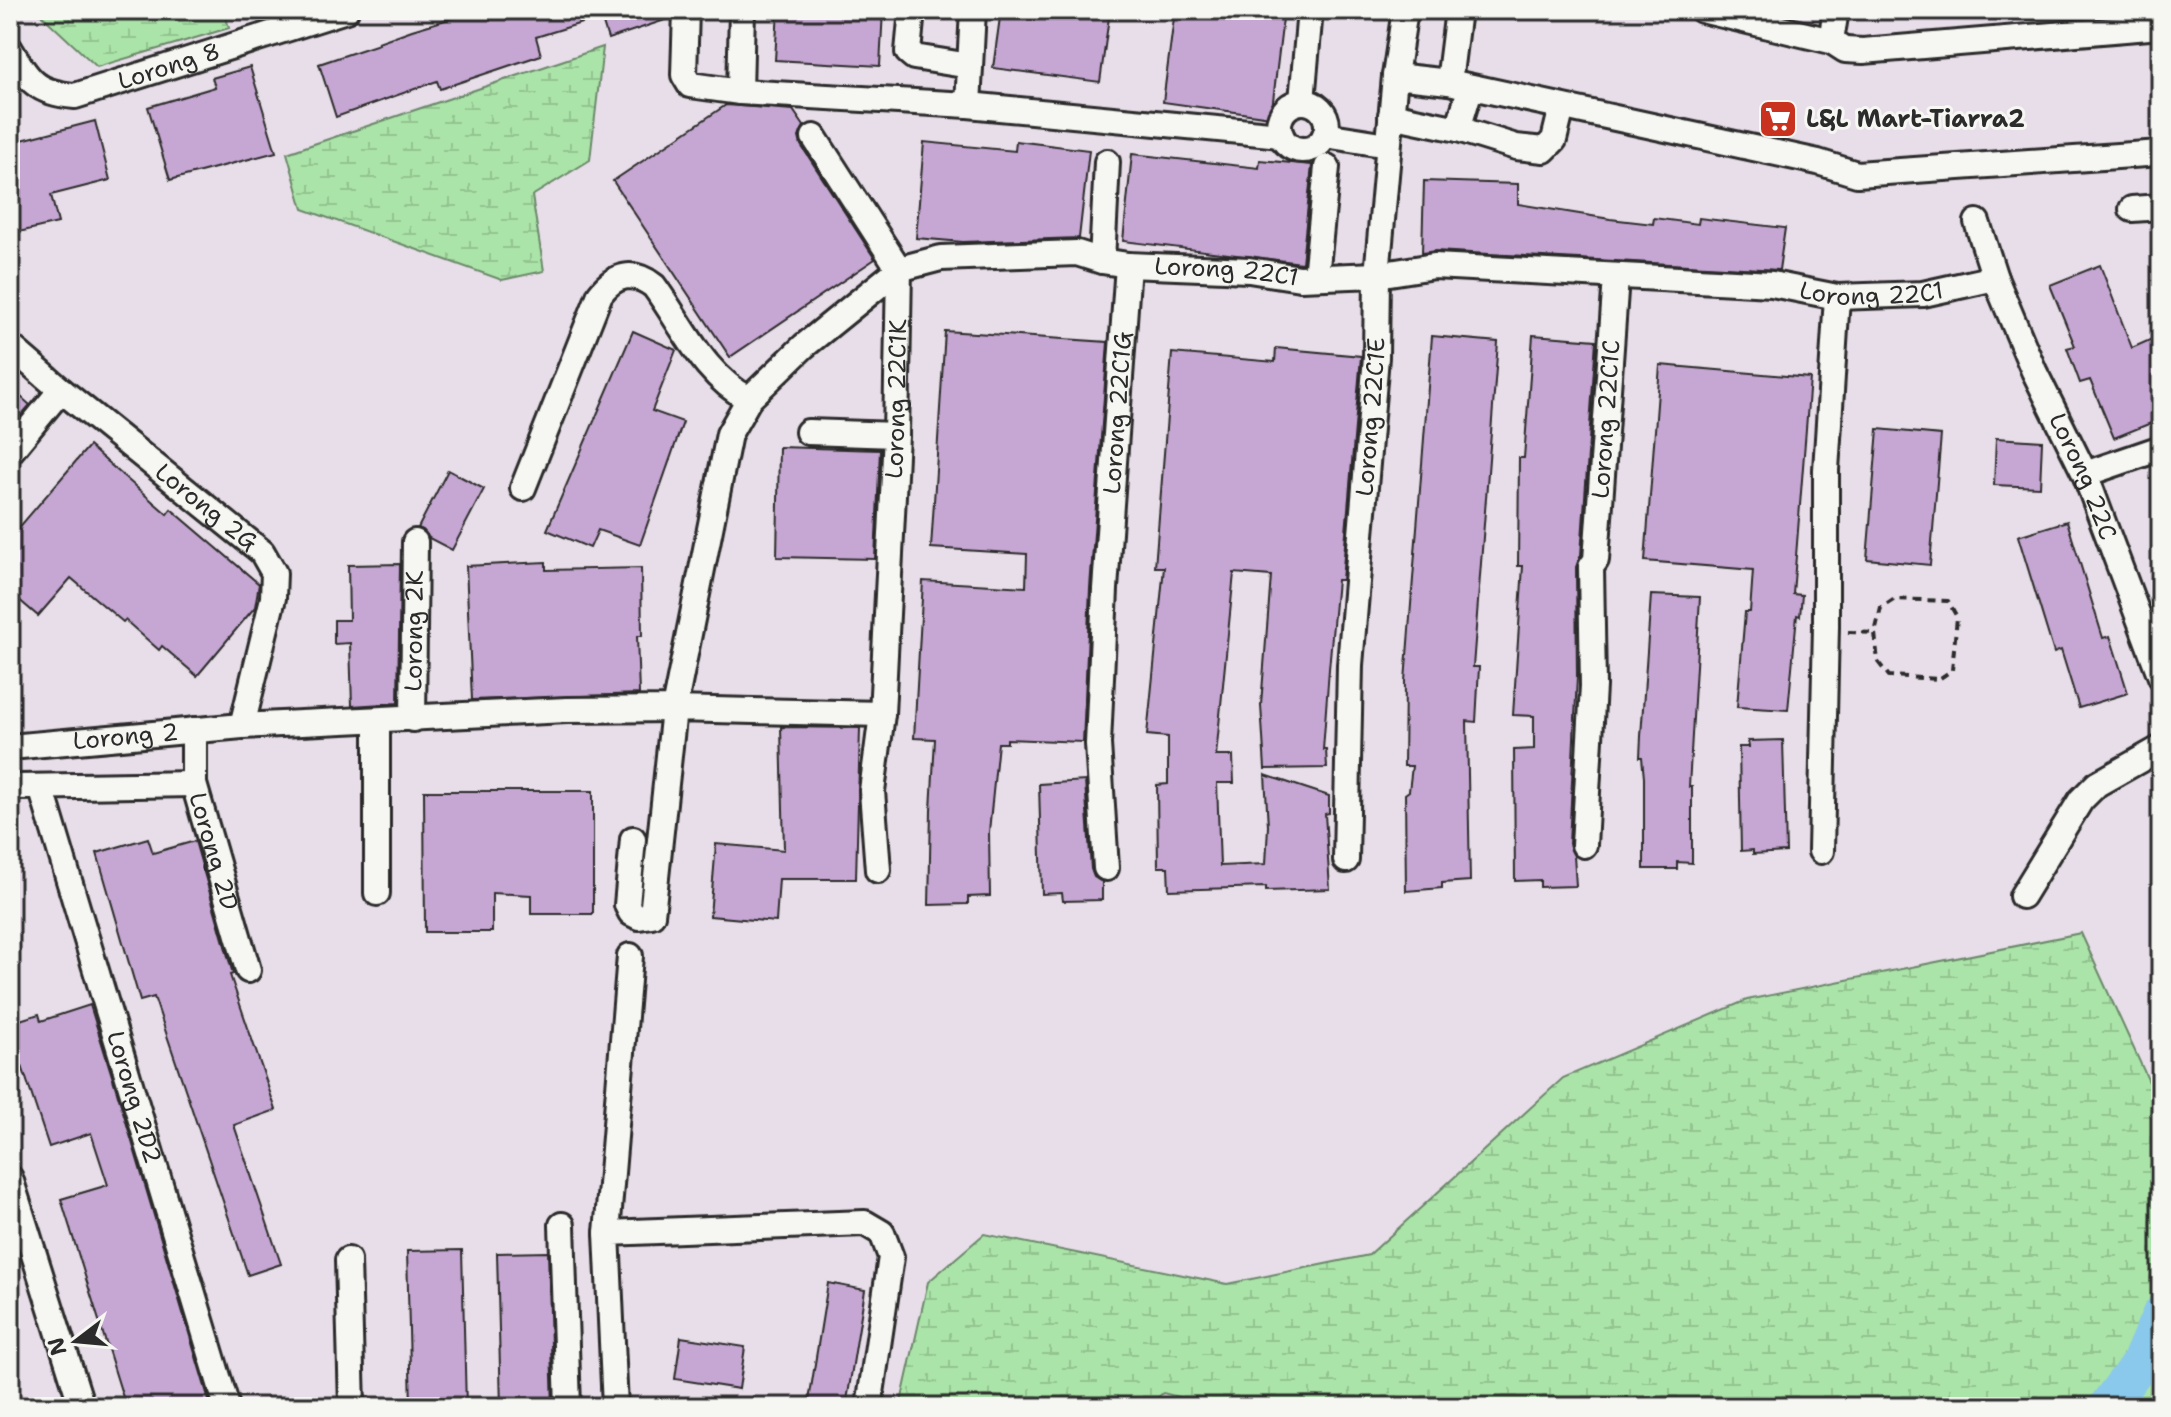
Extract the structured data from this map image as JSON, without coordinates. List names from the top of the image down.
{
  "streets": {
    "street": [
      "Lorong 8",
      "Lorong 22C1",
      "Lorong 22C1K",
      "Lorong 22C1G",
      "Lorong 22C1E",
      "Lorong 22C1C",
      "Lorong 22C",
      "Lorong 2G",
      "Lorong 2K",
      "Lorong 2",
      "Lorong 2D",
      "Lorong 2D2"
    ]
  },
  "crossings": [
    ["Lorong 22C1", "Lorong 22C1K"],
    ["Lorong 22C1", "Lorong 22C1G"],
    ["Lorong 22C1", "Lorong 22C1E"],
    ["Lorong 22C1", "Lorong 22C1C"],
    ["Lorong 22C1", "Lorong 22C"],
    ["Lorong 22C1", "Lorong 2"],
    ["Lorong 22C1K", "Lorong 2"],
    ["Lorong 2G", "Lorong 2"],
    ["Lorong 2K", "Lorong 2"],
    ["Lorong 2", "Lorong 2D"]
  ],
  "places": {
    "supermarket": ["L&L Mart-Tiarra2"]
  },
  "north": "left"
}
